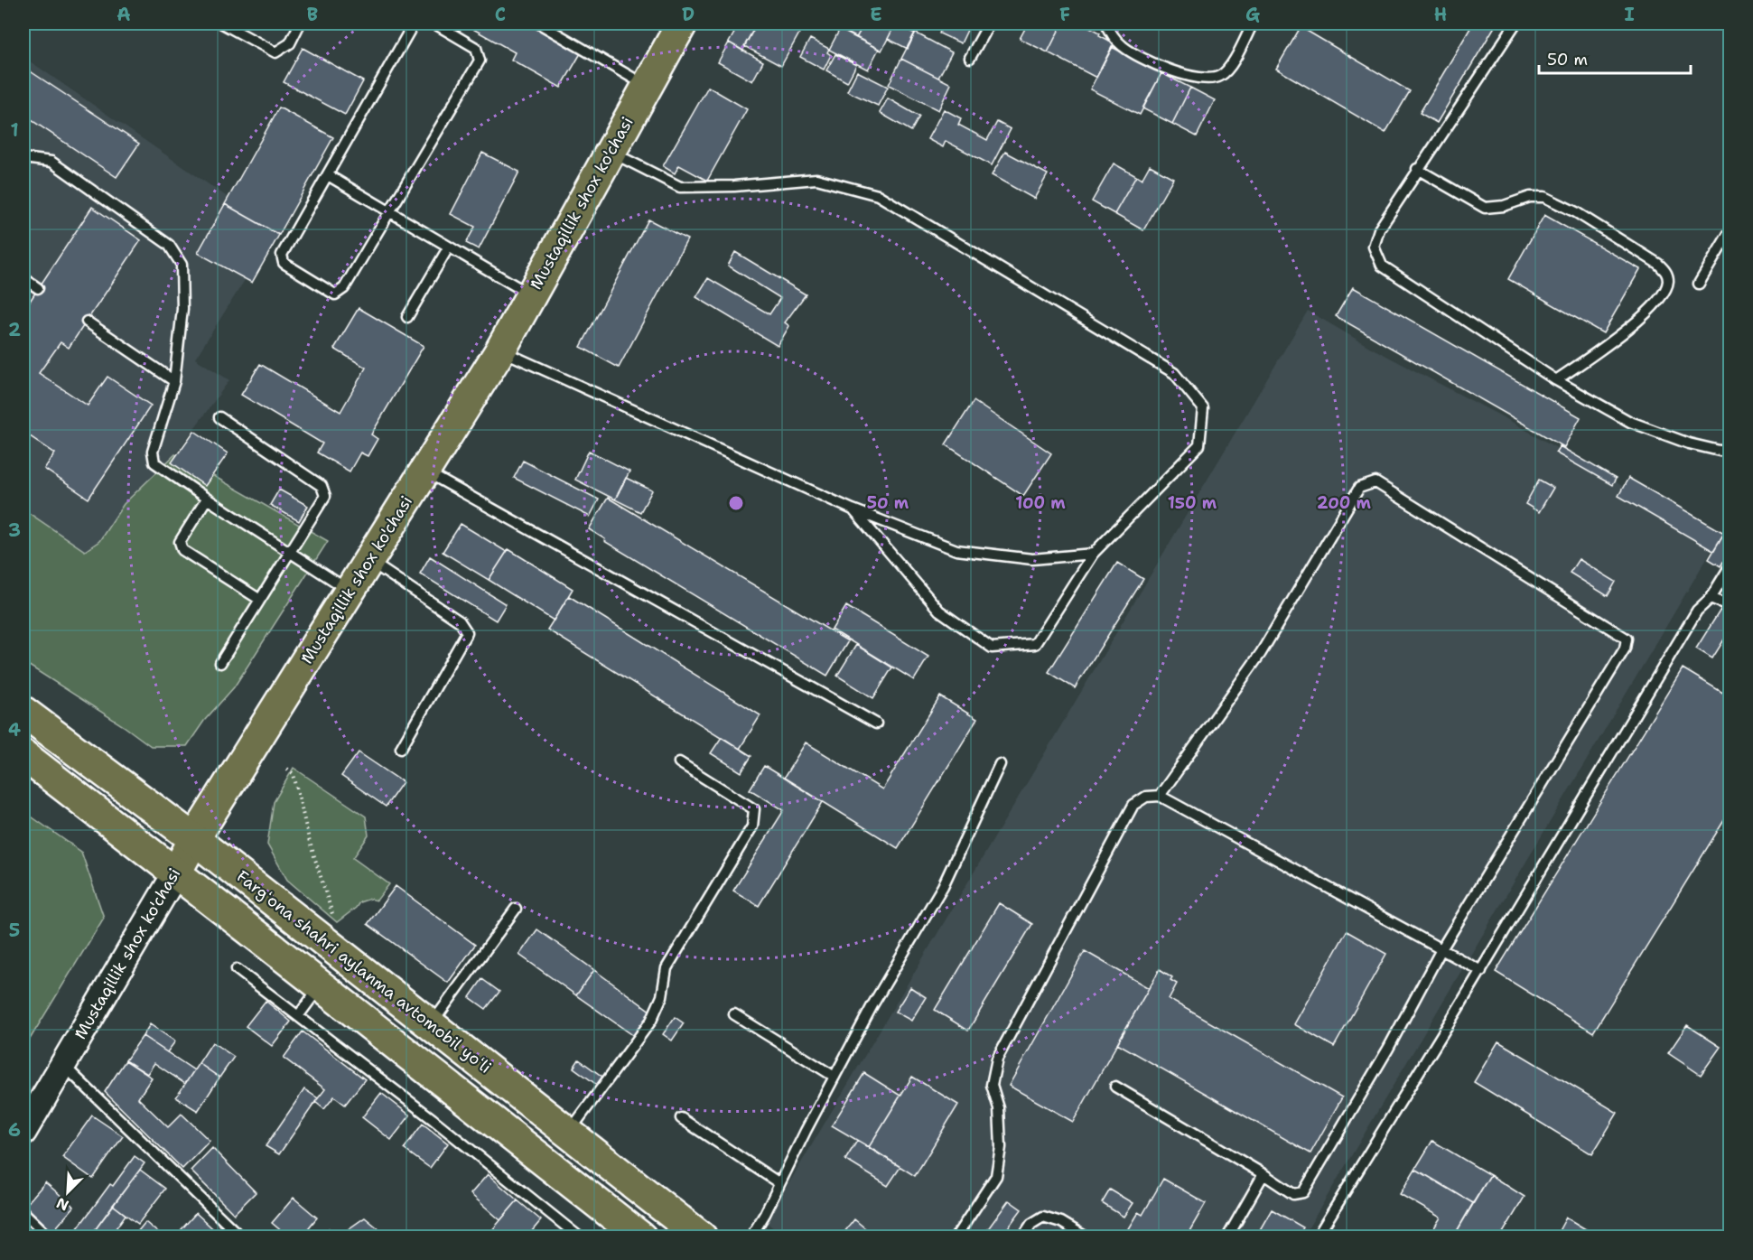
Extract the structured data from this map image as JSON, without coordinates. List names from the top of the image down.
{
  "streets": {
    "main road": ["Mustaqillik shox ko'chasi", "Fargʻona shahri aylanma avtomobil yoʻli"]
  },
  "crossings": [
    ["Mustaqillik shox ko'chasi", "Fargʻona shahri aylanma avtomobil yoʻli"]
  ],
  "scale_bar": "50 m",
  "north": "bottom left",
  "grid": {
    "columns": [
      "A",
      "B",
      "C",
      "D",
      "E",
      "F",
      "G",
      "H",
      "I"
    ],
    "rows": [
      "1",
      "2",
      "3",
      "4",
      "5",
      "6"
    ]
  },
  "rings": [
    "50 m",
    "100 m",
    "150 m",
    "200 m"
  ]
}
